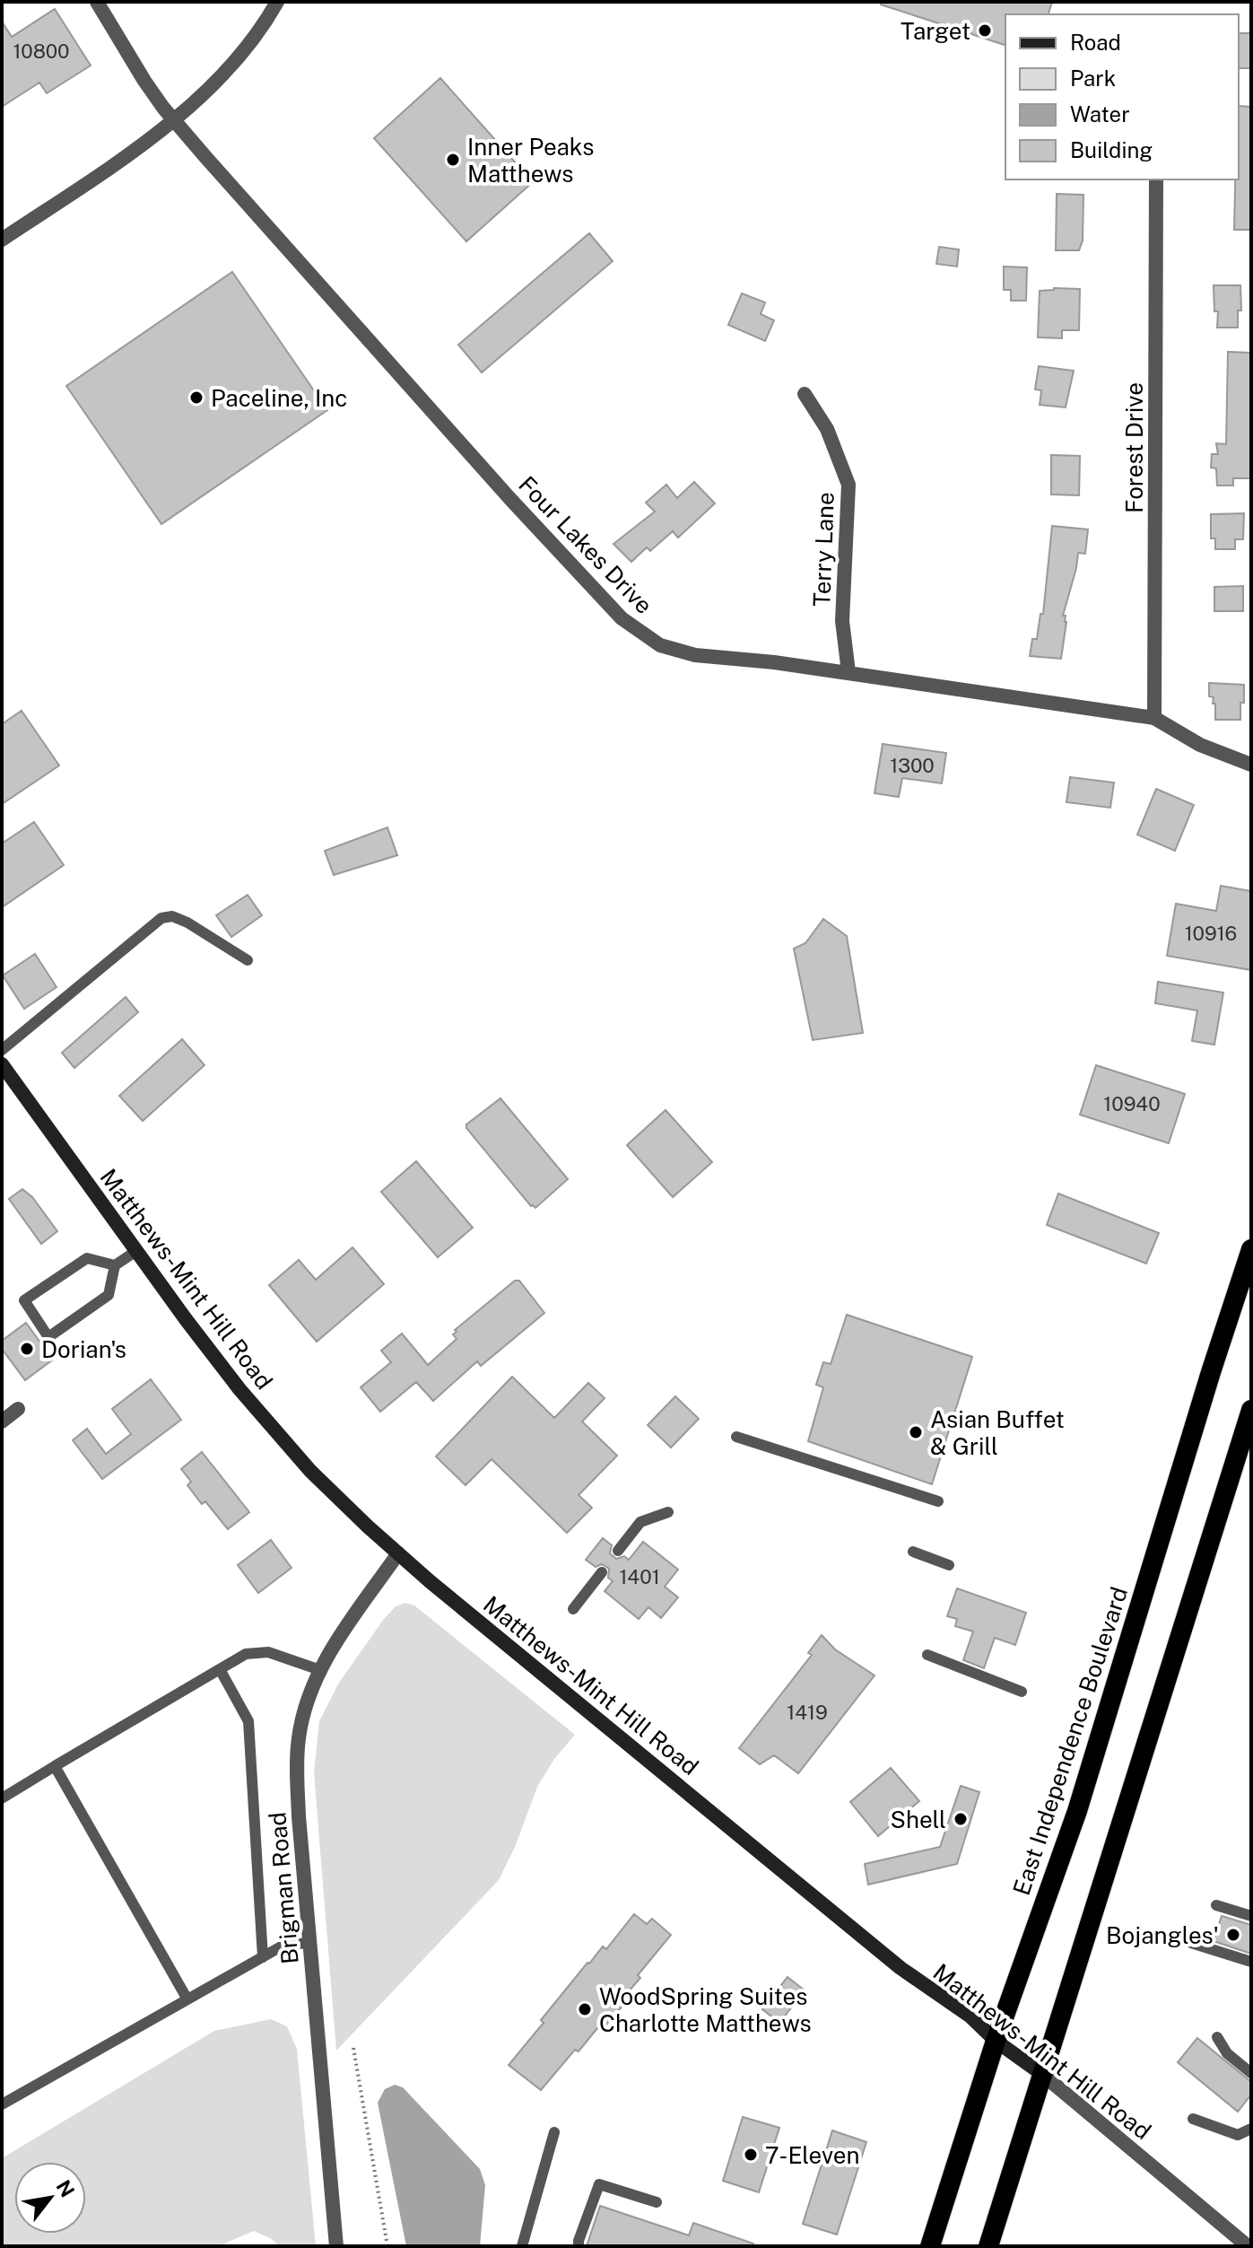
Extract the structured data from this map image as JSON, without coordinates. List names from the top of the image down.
{
  "streets": {
    "highway": ["East Independence Boulevard"],
    "main road": ["Matthews-Mint Hill Road"],
    "street": [
      "Forest Drive",
      "Four Lakes Drive",
      "Terry Lane",
      "Brigman Road"
    ]
  },
  "crossings": [
    ["Forest Drive", "Four Lakes Drive"],
    ["Four Lakes Drive", "Terry Lane"],
    ["Matthews-Mint Hill Road", "East Independence Boulevard"],
    ["Matthews-Mint Hill Road", "Brigman Road"]
  ],
  "places": [
    "Target",
    "Inner Peaks Matthews",
    "Paceline, Inc",
    "Dorian's",
    "Asian Buffet & Grill",
    "Shell",
    "Bojangles'",
    "WoodSpring Suites Charlotte Matthews",
    "7-Eleven"
  ],
  "house_numbers": [
    "10800",
    "1300",
    "10916",
    "10940",
    "1401",
    "1419"
  ],
  "legend": [
    "Road",
    "Park",
    "Water",
    "Building"
  ],
  "north": "top right"
}
